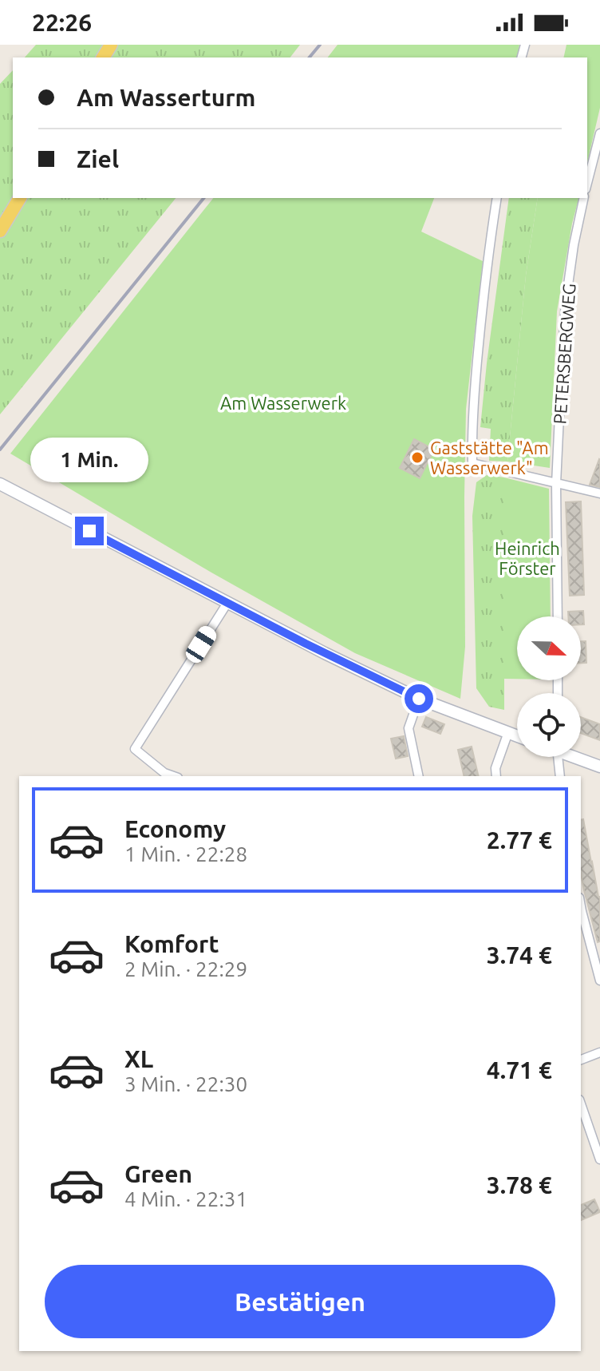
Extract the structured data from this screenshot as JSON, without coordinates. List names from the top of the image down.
{
  "streets": {
    "street": ["PETERSBERGWEG"]
  },
  "parks": ["Am Wasserwerk", "Heinrich Förster"],
  "places": ["Gaststätte \"Am Wasserwerk\""],
  "north": "right",
  "page": {
    "status": "22:26",
    "banner": ["Am Wasserturm", "Ziel"],
    "bubble": "1 Min.",
    "list": [
      {
        "name": "Economy",
        "note": "1 Min. · 22:28",
        "value": "2.77 €"
      },
      {
        "name": "Komfort",
        "note": "2 Min. · 22:29",
        "value": "3.74 €"
      },
      {
        "name": "XL",
        "note": "3 Min. · 22:30",
        "value": "4.71 €"
      },
      {
        "name": "Green",
        "note": "4 Min. · 22:31",
        "value": "3.78 €"
      }
    ],
    "buttons": "Bestätigen"
  }
}
